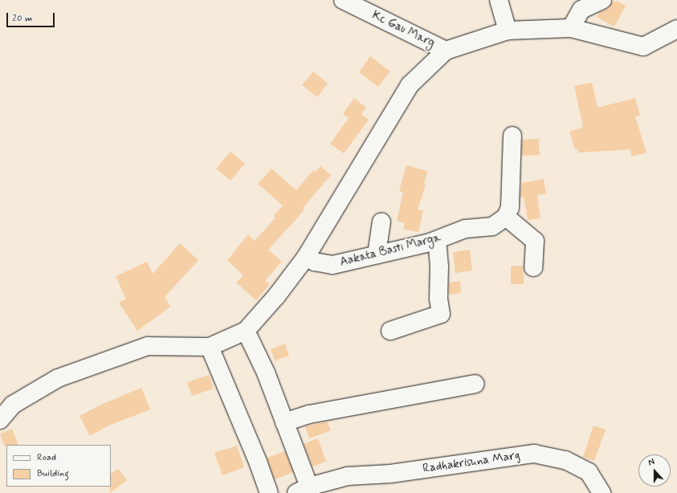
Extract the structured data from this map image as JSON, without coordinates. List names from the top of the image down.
{
  "streets": {
    "street": ["Kc Gau Marg", "Aakata Basti Marga", "Radhakrishna Marg"]
  },
  "legend": ["Road", "Building"],
  "scale_bar": "20 m",
  "north": "top"
}
